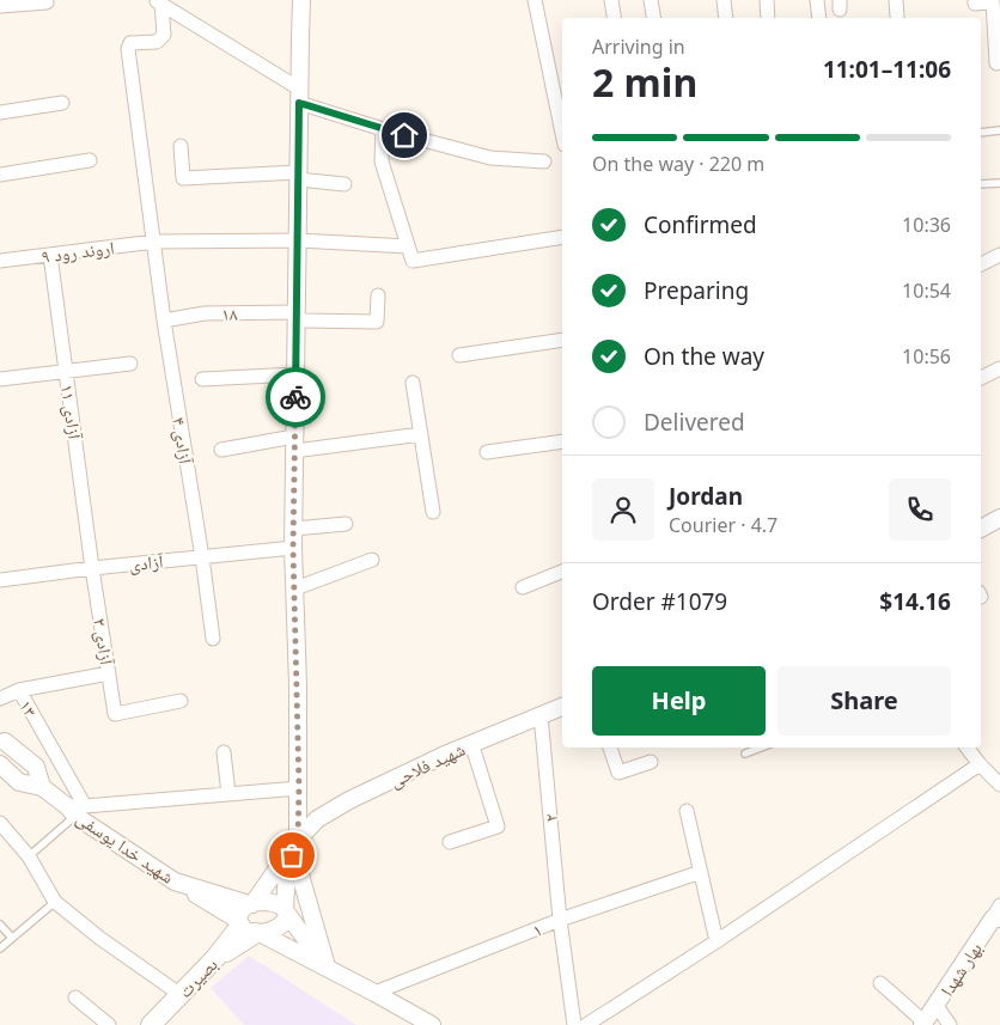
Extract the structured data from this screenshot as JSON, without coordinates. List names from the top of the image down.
{
  "streets": {
    "main road": ["بصیرت"],
    "street": [
      "اروند رود ۹",
      "۱۸",
      "آزادی ۱۱",
      "آزادی ۴",
      "آزادی",
      "آزادی ۲",
      "۱۳",
      "شهید فلاحی",
      "۲",
      "شهید خدا یوسفی",
      "۱",
      "بهار شهدا"
    ]
  },
  "crossings": [
    ["اروند رود ۹", "آزادی ۱۱"],
    ["اروند رود ۹", "آزادی ۴"],
    ["۱۸", "آزادی ۴"],
    ["آزادی ۱۱", "آزادی"],
    ["آزادی ۱۱", "آزادی ۲"],
    ["آزادی ۴", "آزادی"],
    ["آزادی", "آزادی ۲"],
    ["آزادی ۲", "۱۳"],
    ["۱۳", "شهید خدا یوسفی"],
    ["شهید فلاحی", "۲"],
    ["شهید فلاحی", "شهید خدا یوسفی"],
    ["شهید فلاحی", "بصیرت"],
    ["۲", "۱"],
    ["شهید خدا یوسفی", "بصیرت"]
  ],
  "page": {
    "heading": ["2 min", "Arriving in", "11:01–11:06"],
    "panel": [
      "Jordan",
      "Courier · 4.7",
      "Order #1079",
      "$14.16"
    ],
    "bar": "On the way · 220 m",
    "list": [
      ["Confirmed", "10:36"],
      ["Preparing", "10:54"],
      ["On the way", "10:56"],
      "Delivered"
    ],
    "buttons": ["Help", "Share"]
  }
}
